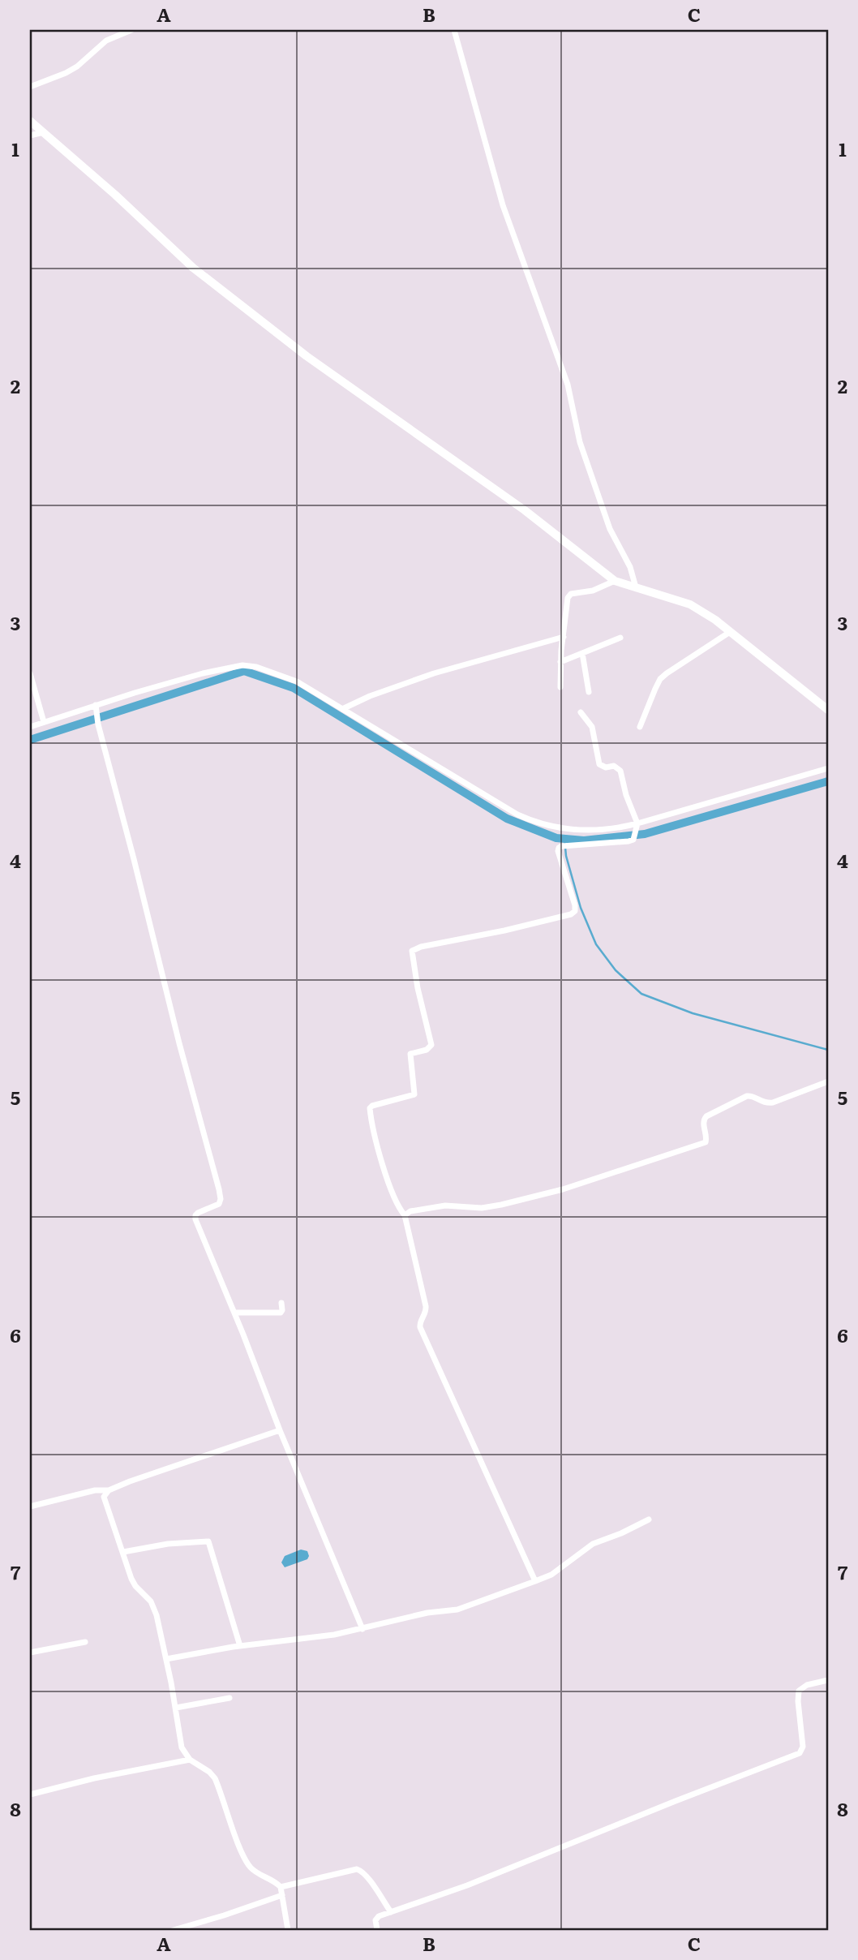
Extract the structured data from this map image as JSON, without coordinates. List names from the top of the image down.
{
  "grid": {
    "columns": ["A", "B", "C"],
    "rows": [
      "1",
      "2",
      "3",
      "4",
      "5",
      "6",
      "7",
      "8"
    ]
  }
}
